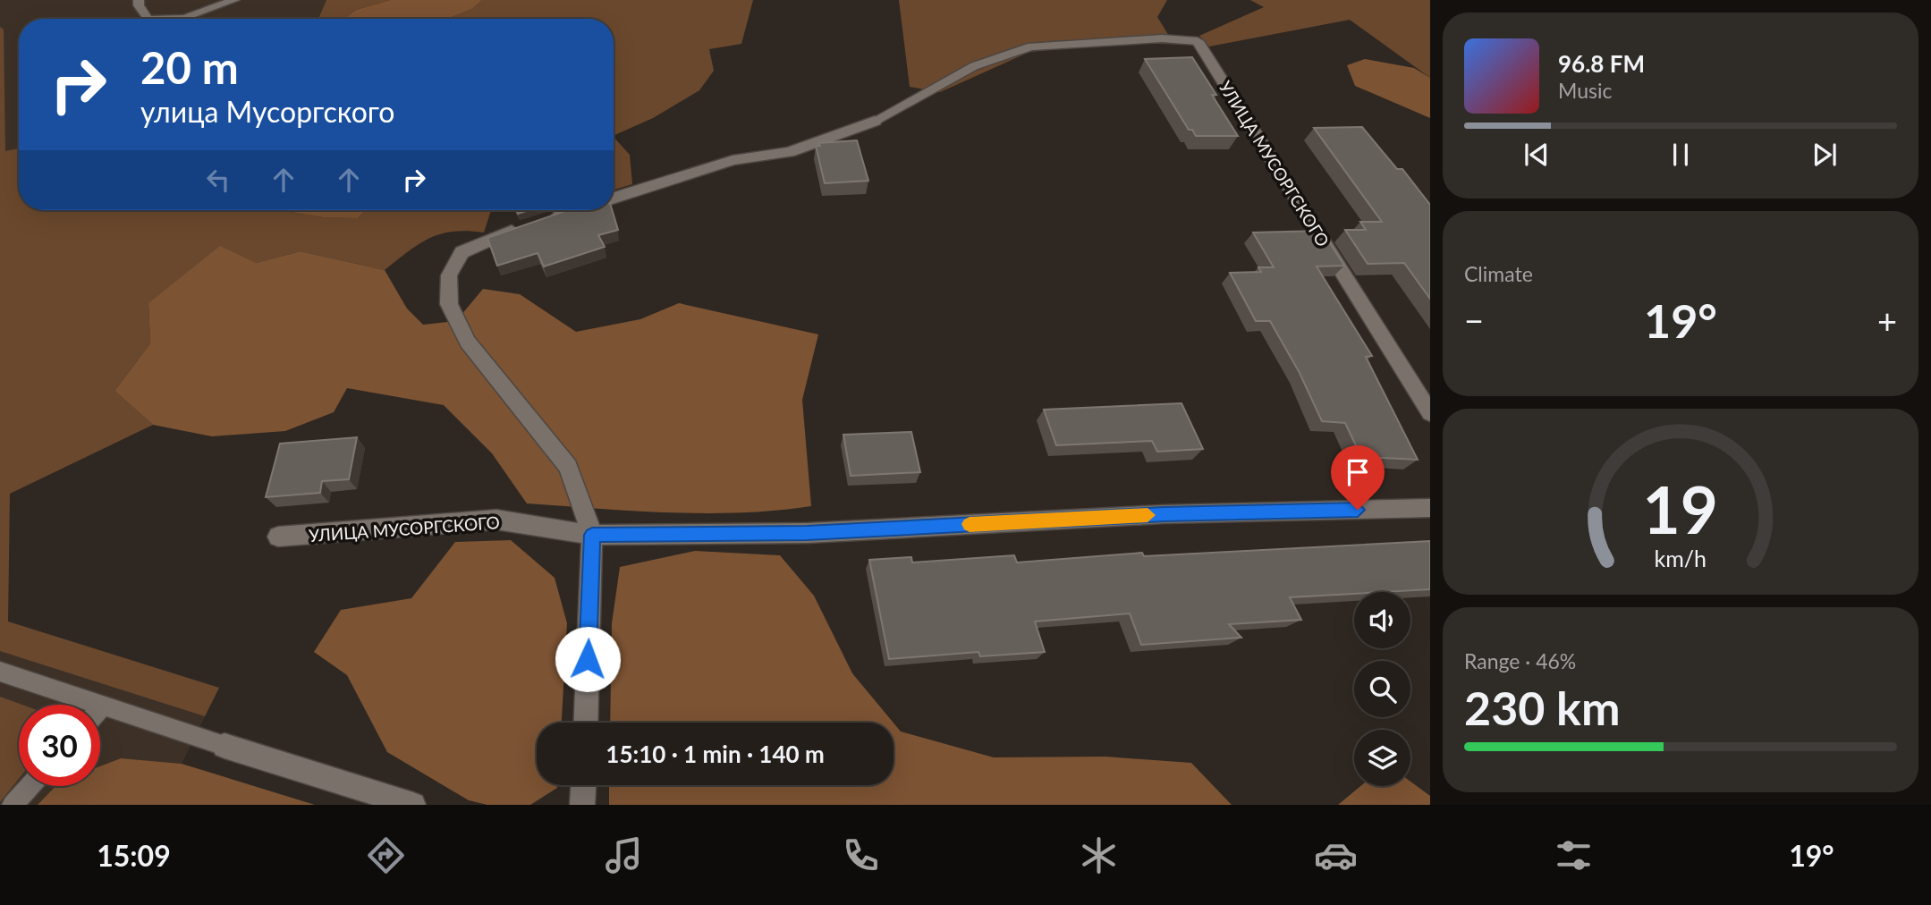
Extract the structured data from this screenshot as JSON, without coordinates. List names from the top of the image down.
{
  "streets": {
    "street": ["УЛИЦА МУСОРГСКОГО"]
  },
  "page": {
    "turn": ["20 m", "улица Мусоргского"],
    "song": ["96.8 FM", "Music"],
    "tile": [
      "Climate",
      ["Range · 46%", "230 km"]
    ],
    "heat": ["−", "19°", "+"],
    "limit": "30",
    "trip": "15:10 · 1 min · 140 m",
    "tabs": ["15:09", "19°"],
    "gauge": ["19", "km/h"]
  }
}
